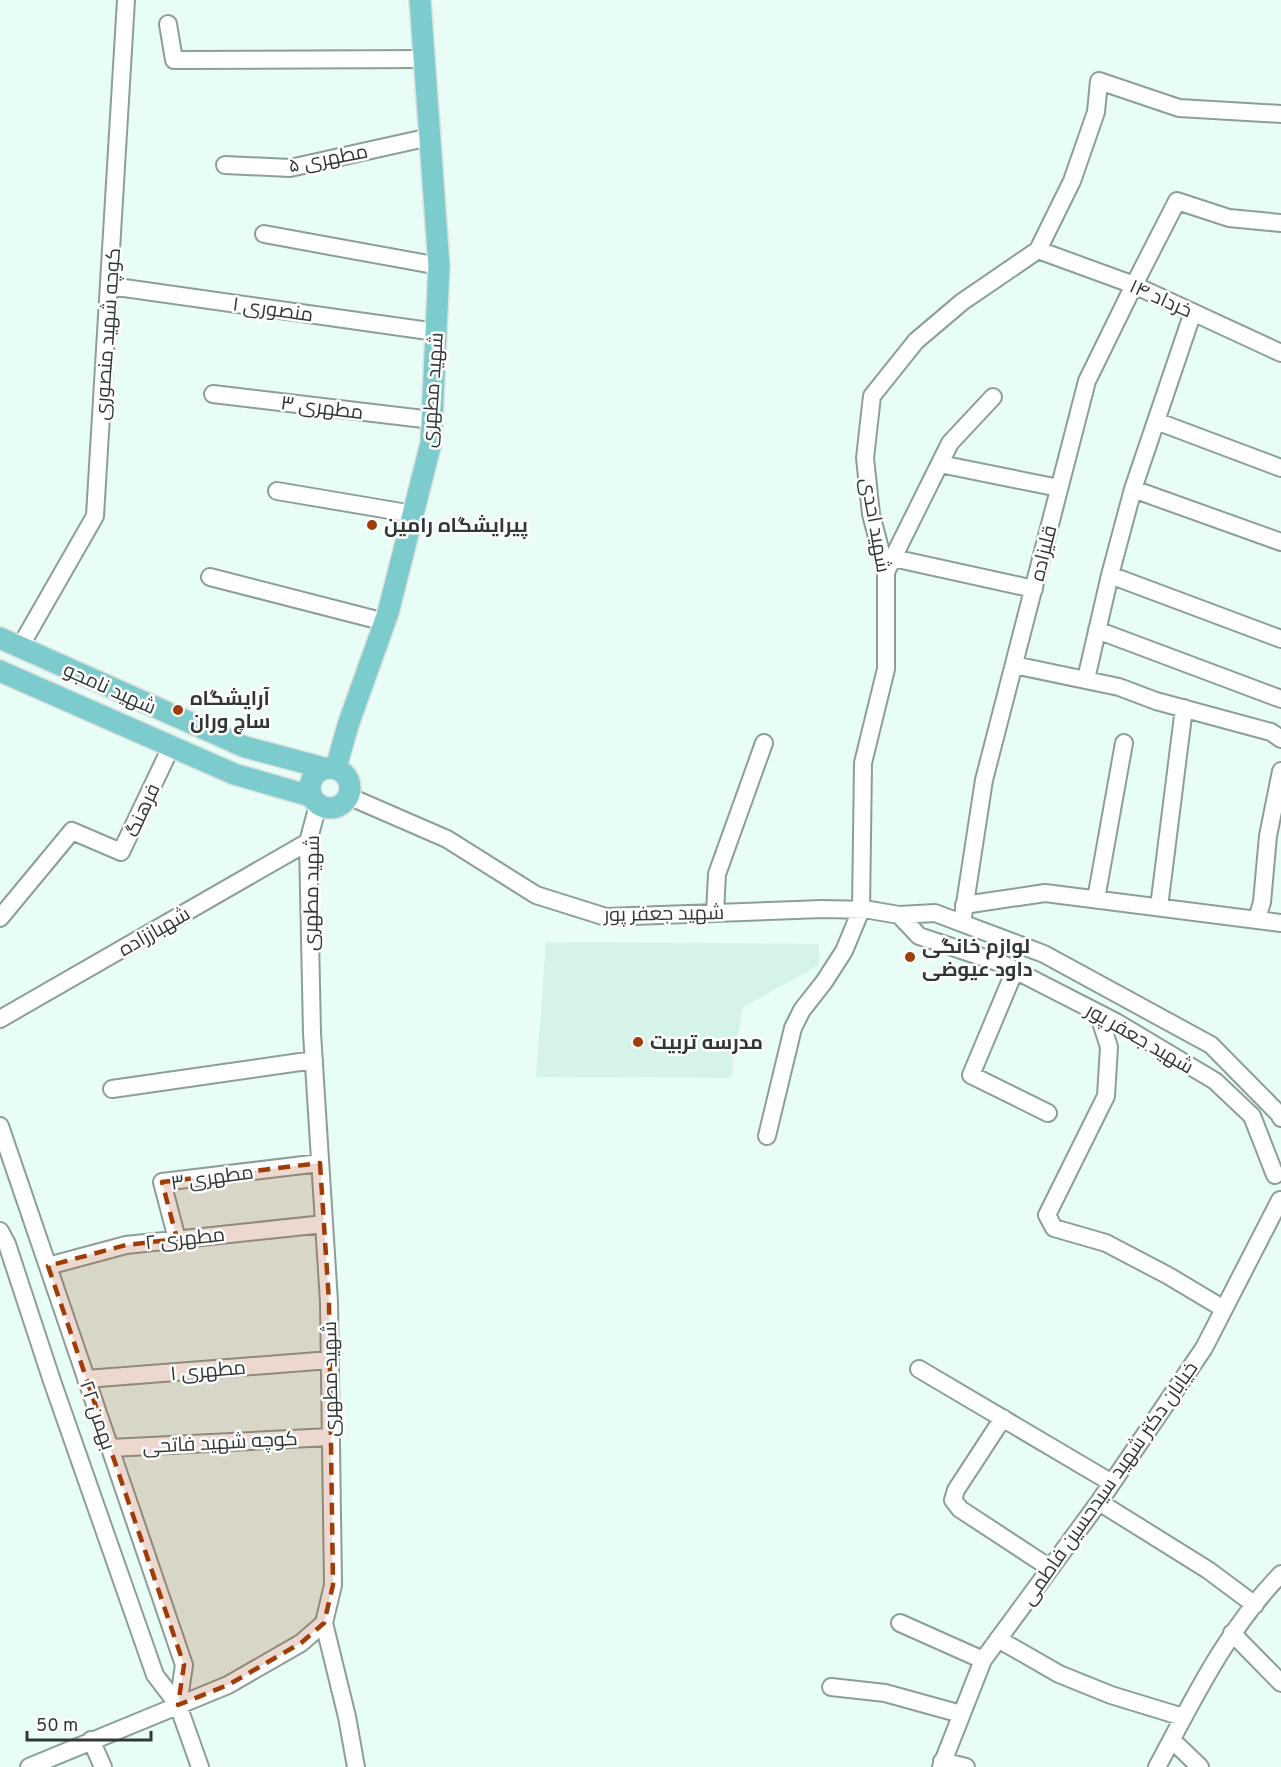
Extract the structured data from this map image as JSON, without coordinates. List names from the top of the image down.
{
  "streets": {
    "main road": ["شهید مطهری", "شهید نامجو"],
    "street": [
      "مطهری ۵",
      "۱۴ خرداد",
      "منصوری ۱",
      "کوچه شهید منصوری",
      "مطهری ۳",
      "شهید احدی",
      "قلیزاده",
      "فرهنگ",
      "شهید جعفر پور",
      "شهباززاده",
      "مطهری ۲",
      "مطهری ۱",
      "۲۲ بهمن",
      "کوچه شهید فاتحی",
      "خیابان دکتر شهید سیدحسین فاطمی"
    ]
  },
  "crossings": [
    ["مطهری ۵", "شهید مطهری"],
    ["۱۴ خرداد", "شهید احدی"],
    ["۱۴ خرداد", "قلیزاده"],
    ["منصوری ۱", "کوچه شهید منصوری"],
    ["منصوری ۱", "شهید مطهری"],
    ["کوچه شهید منصوری", "شهید نامجو"],
    ["شهید مطهری", "مطهری ۳"],
    ["شهید مطهری", "شهید نامجو"],
    ["شهید مطهری", "شهید جعفر پور"],
    ["شهید مطهری", "شهباززاده"],
    ["شهید مطهری", "مطهری ۲"],
    ["شهید مطهری", "مطهری ۱"],
    ["شهید مطهری", "کوچه شهید فاتحی"],
    ["مطهری ۳", "مطهری ۲"],
    ["شهید احدی", "شهید جعفر پور"],
    ["قلیزاده", "شهید جعفر پور"],
    ["شهید نامجو", "فرهنگ"],
    ["شهید نامجو", "شهید جعفر پور"],
    ["شهید جعفر پور", "خیابان دکتر شهید سیدحسین فاطمی"],
    ["مطهری ۲", "۲۲ بهمن"],
    ["مطهری ۱", "۲۲ بهمن"],
    ["۲۲ بهمن", "کوچه شهید فاتحی"]
  ],
  "places": [
    "پیرایشگاه ‌رامین",
    "آرایشگاه ساچ وران",
    "لوازم خانگی داود عیوضی",
    "مدرسه تربیت"
  ],
  "scale_bar": "50 m"
}
